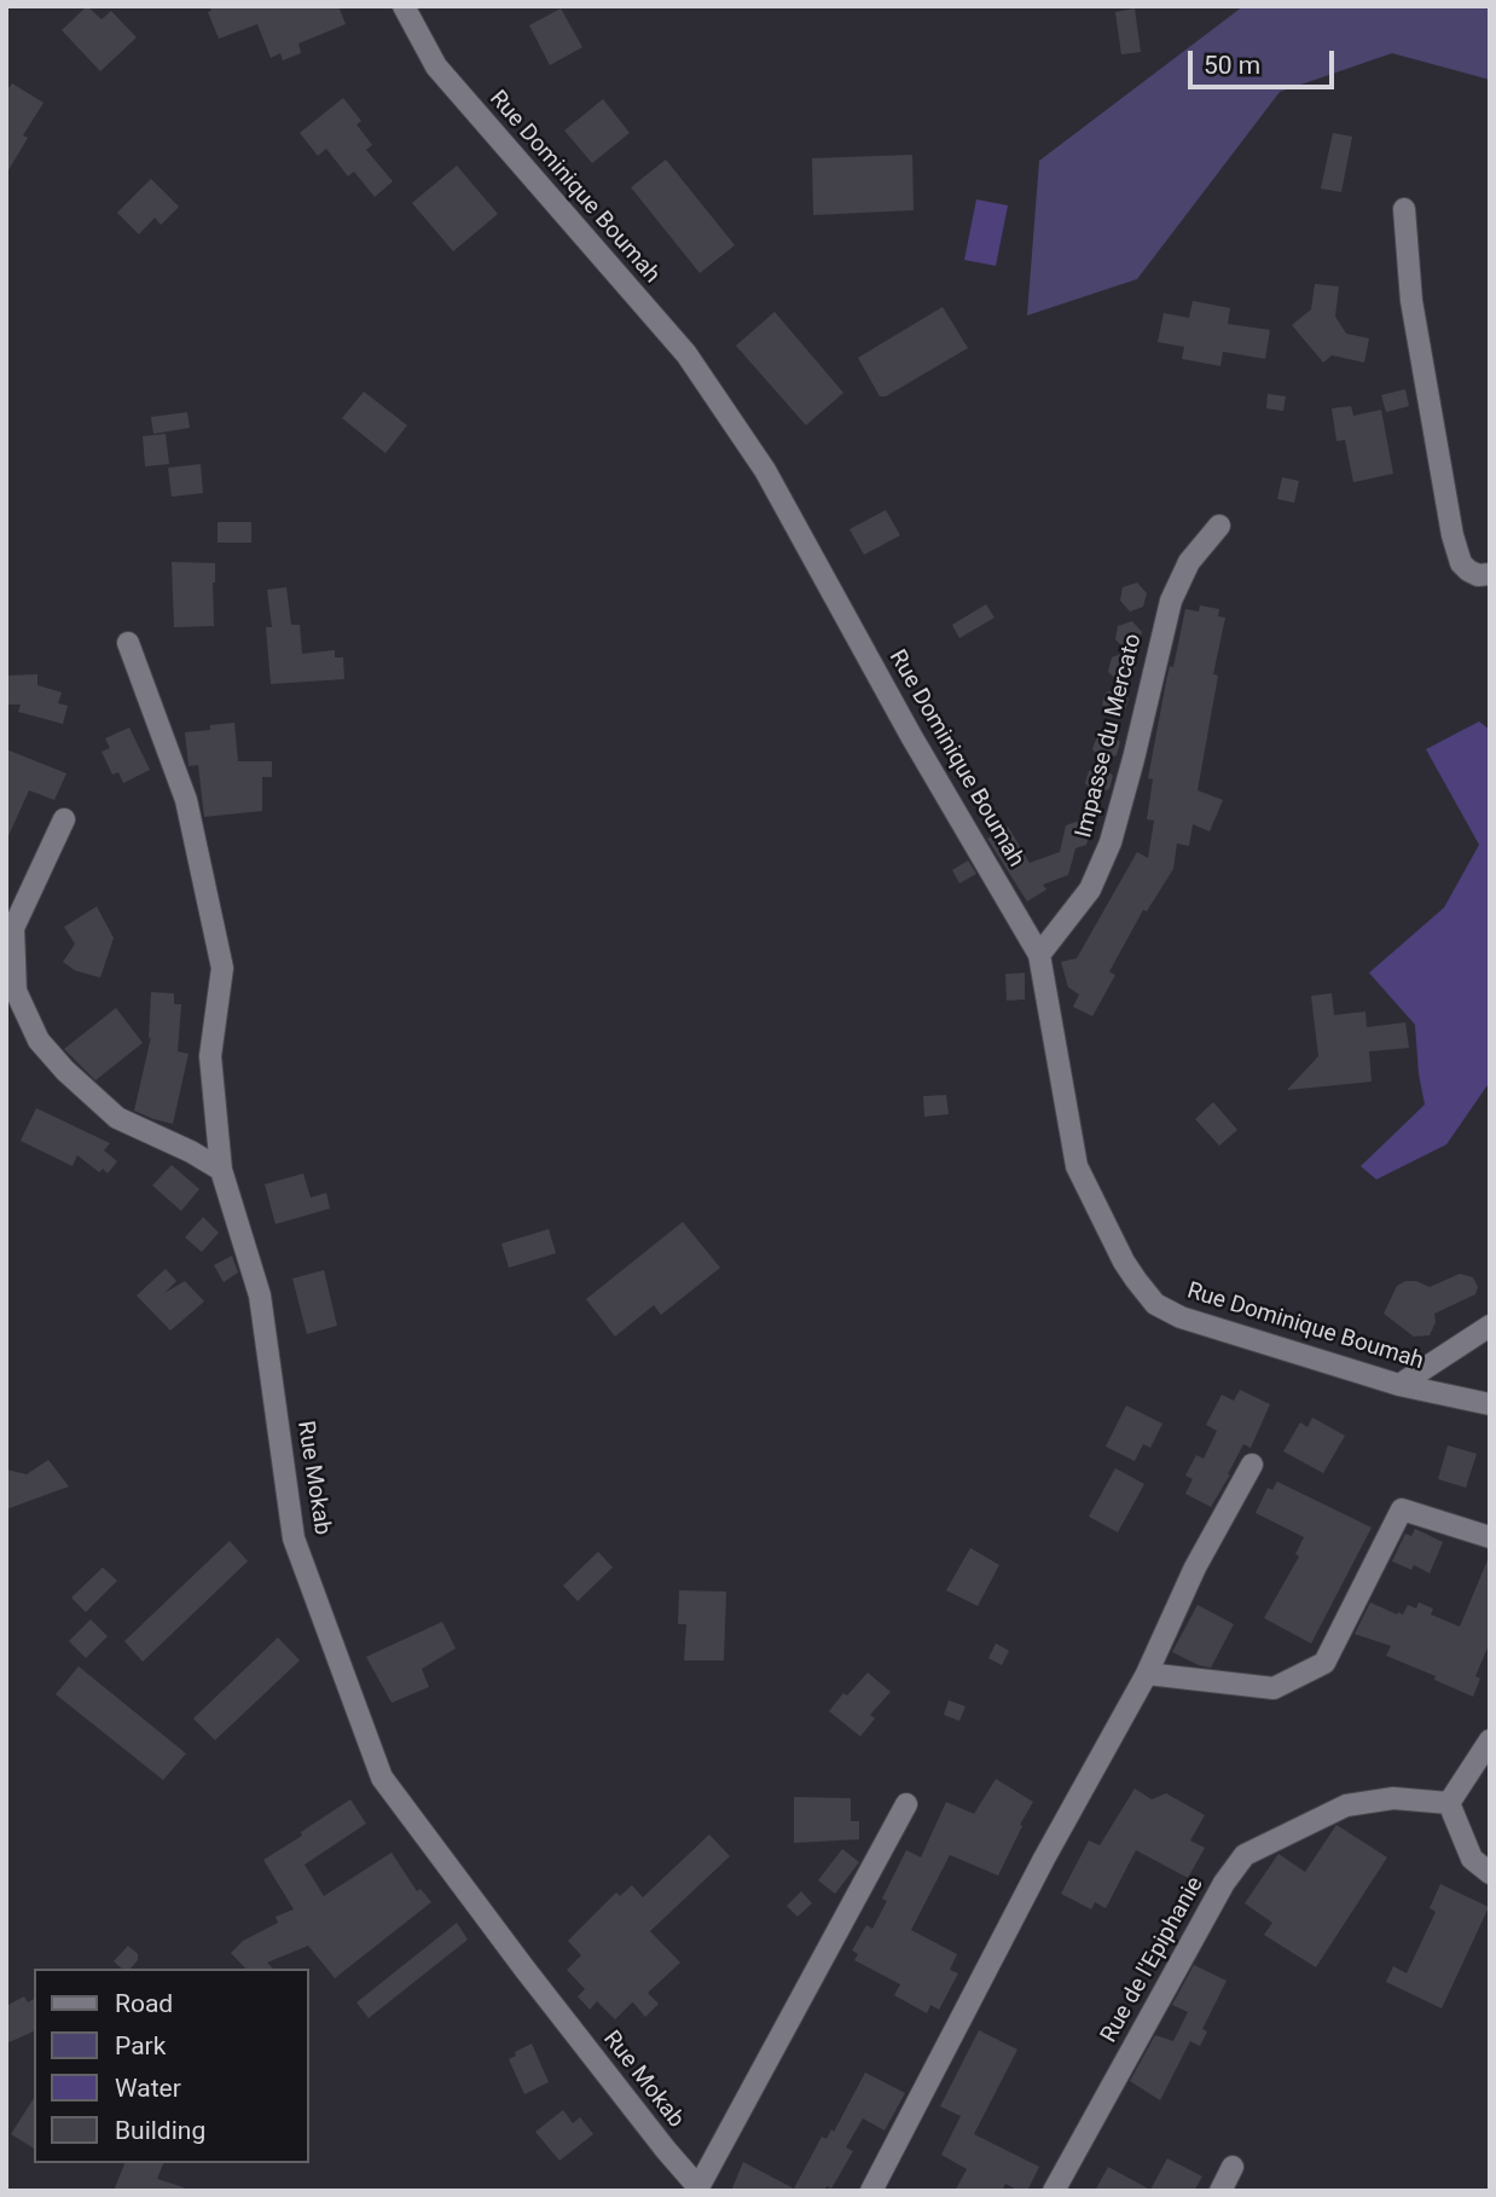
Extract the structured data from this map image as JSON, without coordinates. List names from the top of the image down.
{
  "streets": {
    "street": [
      "Rue Dominique Boumah",
      "Impasse du Mercato",
      "Rue Mokab",
      "Rue de l'Epiphanie"
    ]
  },
  "crossings": [
    ["Rue Dominique Boumah", "Impasse du Mercato"]
  ],
  "legend": [
    "Road",
    "Park",
    "Water",
    "Building"
  ],
  "scale_bar": "50 m"
}
